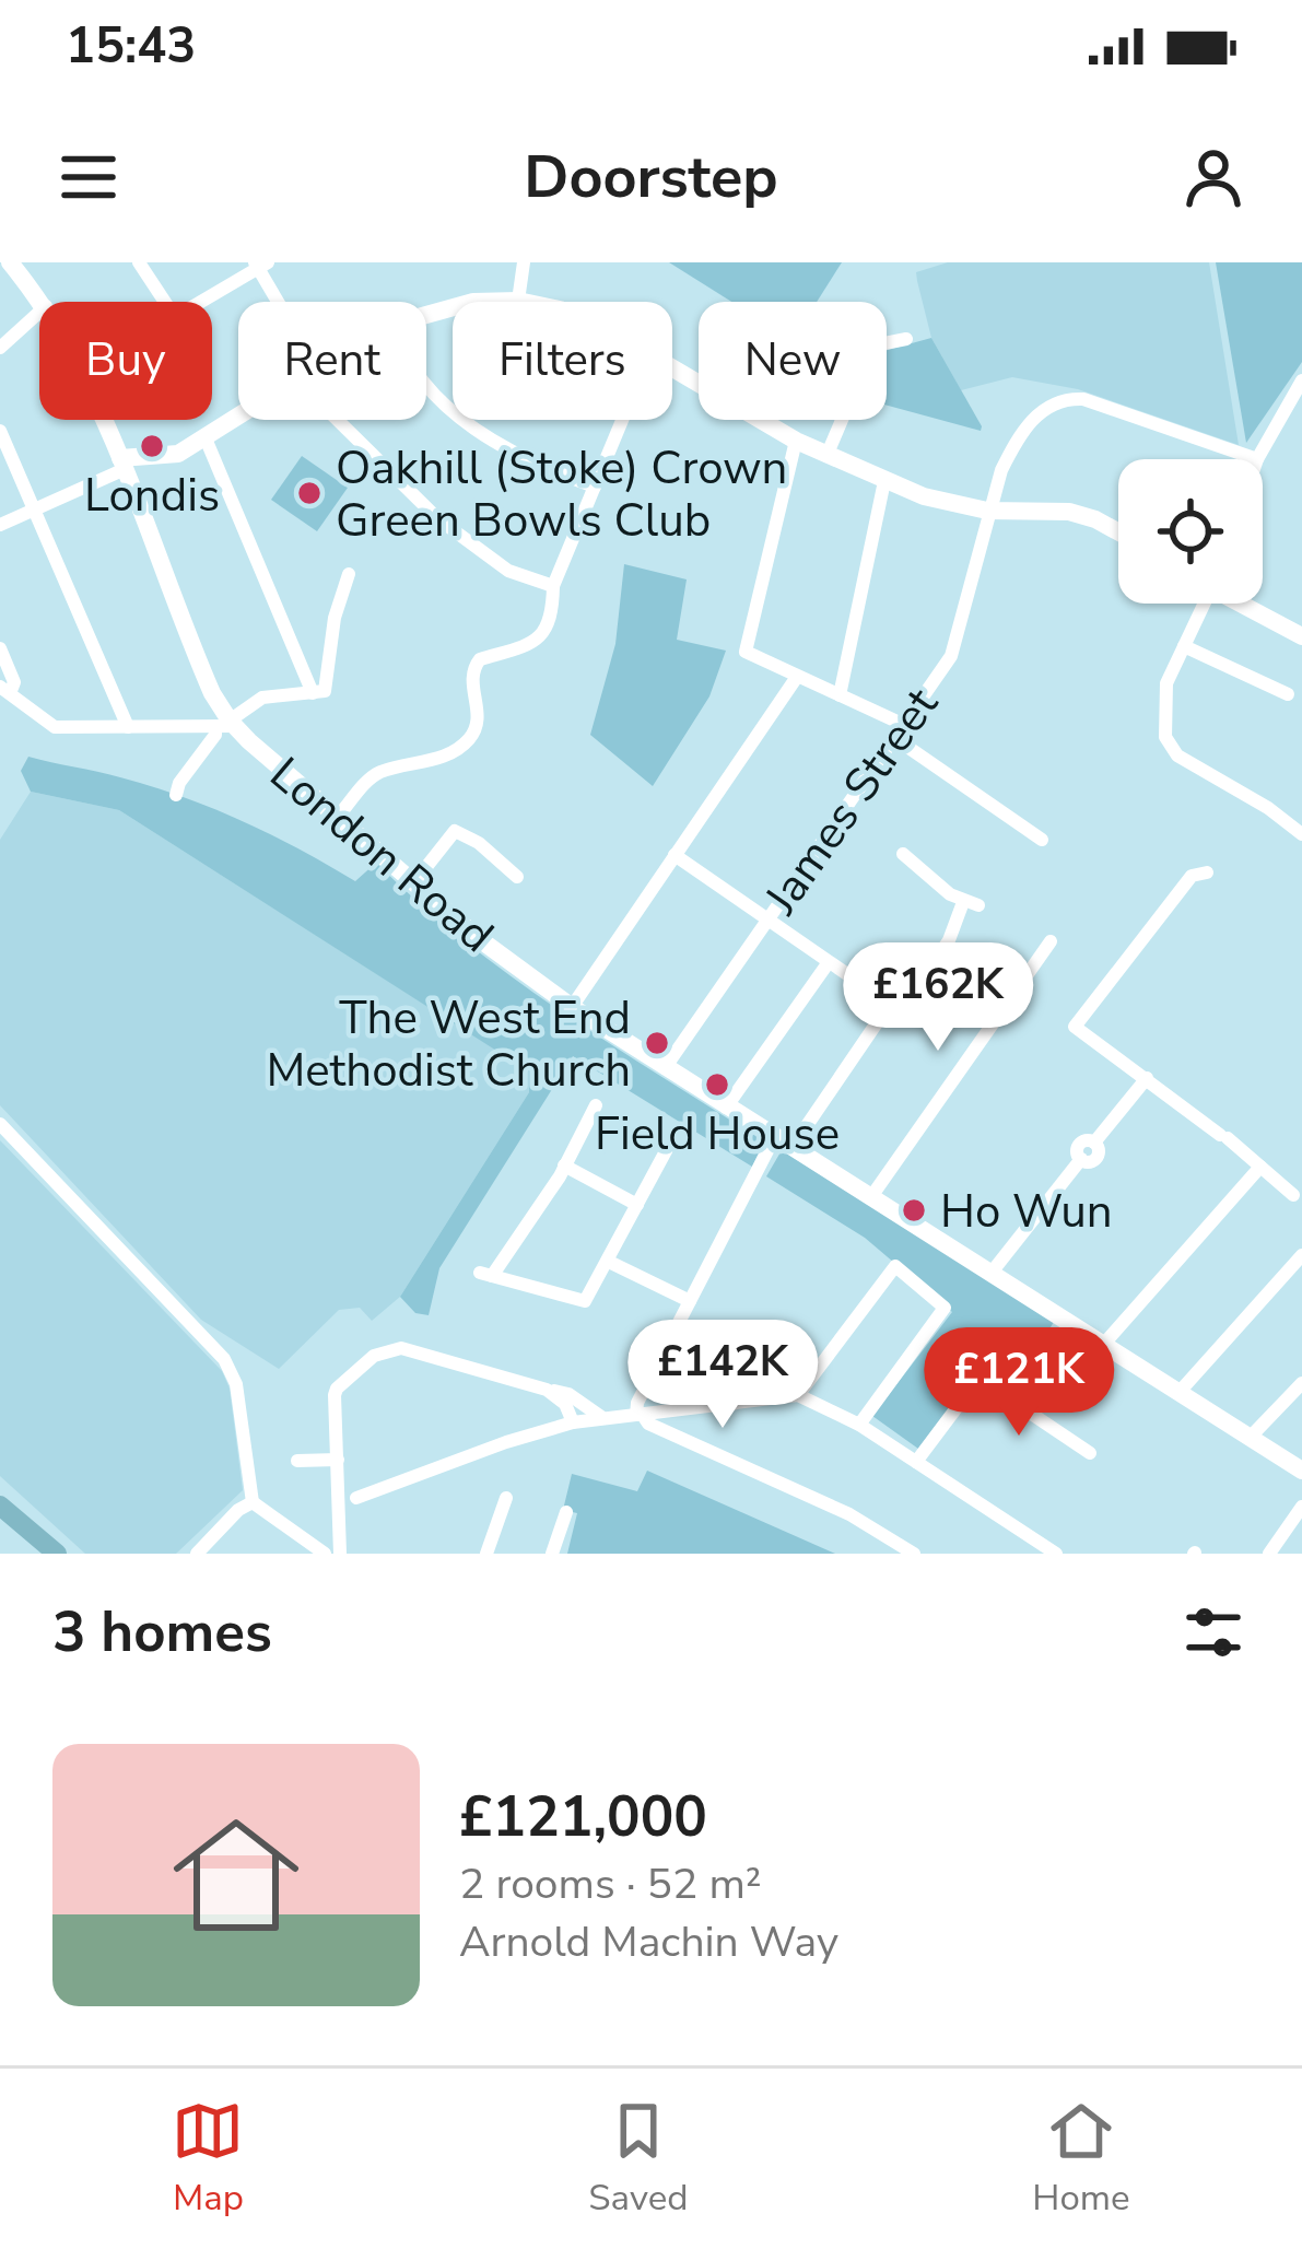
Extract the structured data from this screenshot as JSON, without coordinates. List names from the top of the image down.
{
  "streets": {
    "main road": ["London Road"],
    "street": ["James Street"]
  },
  "crossings": [
    ["James Street", "London Road"]
  ],
  "places": [
    "Londis",
    "Oakhill (Stoke) Crown Green Bowls Club",
    "The West End Methodist Church",
    "Field House",
    "Ho Wun"
  ],
  "page": {
    "status": "15:43",
    "header": "Doorstep",
    "chip": [
      "Buy",
      "Rent",
      "Filters",
      "New"
    ],
    "price": ["£162K", "£142K", "£121K"],
    "heading": "3 homes",
    "list": [
      {
        "name": "£121,000",
        "note": "2 rooms · 52 m² · Arnold Machin Way"
      }
    ],
    "tabs": ["Map", "Saved", "Home"]
  }
}
